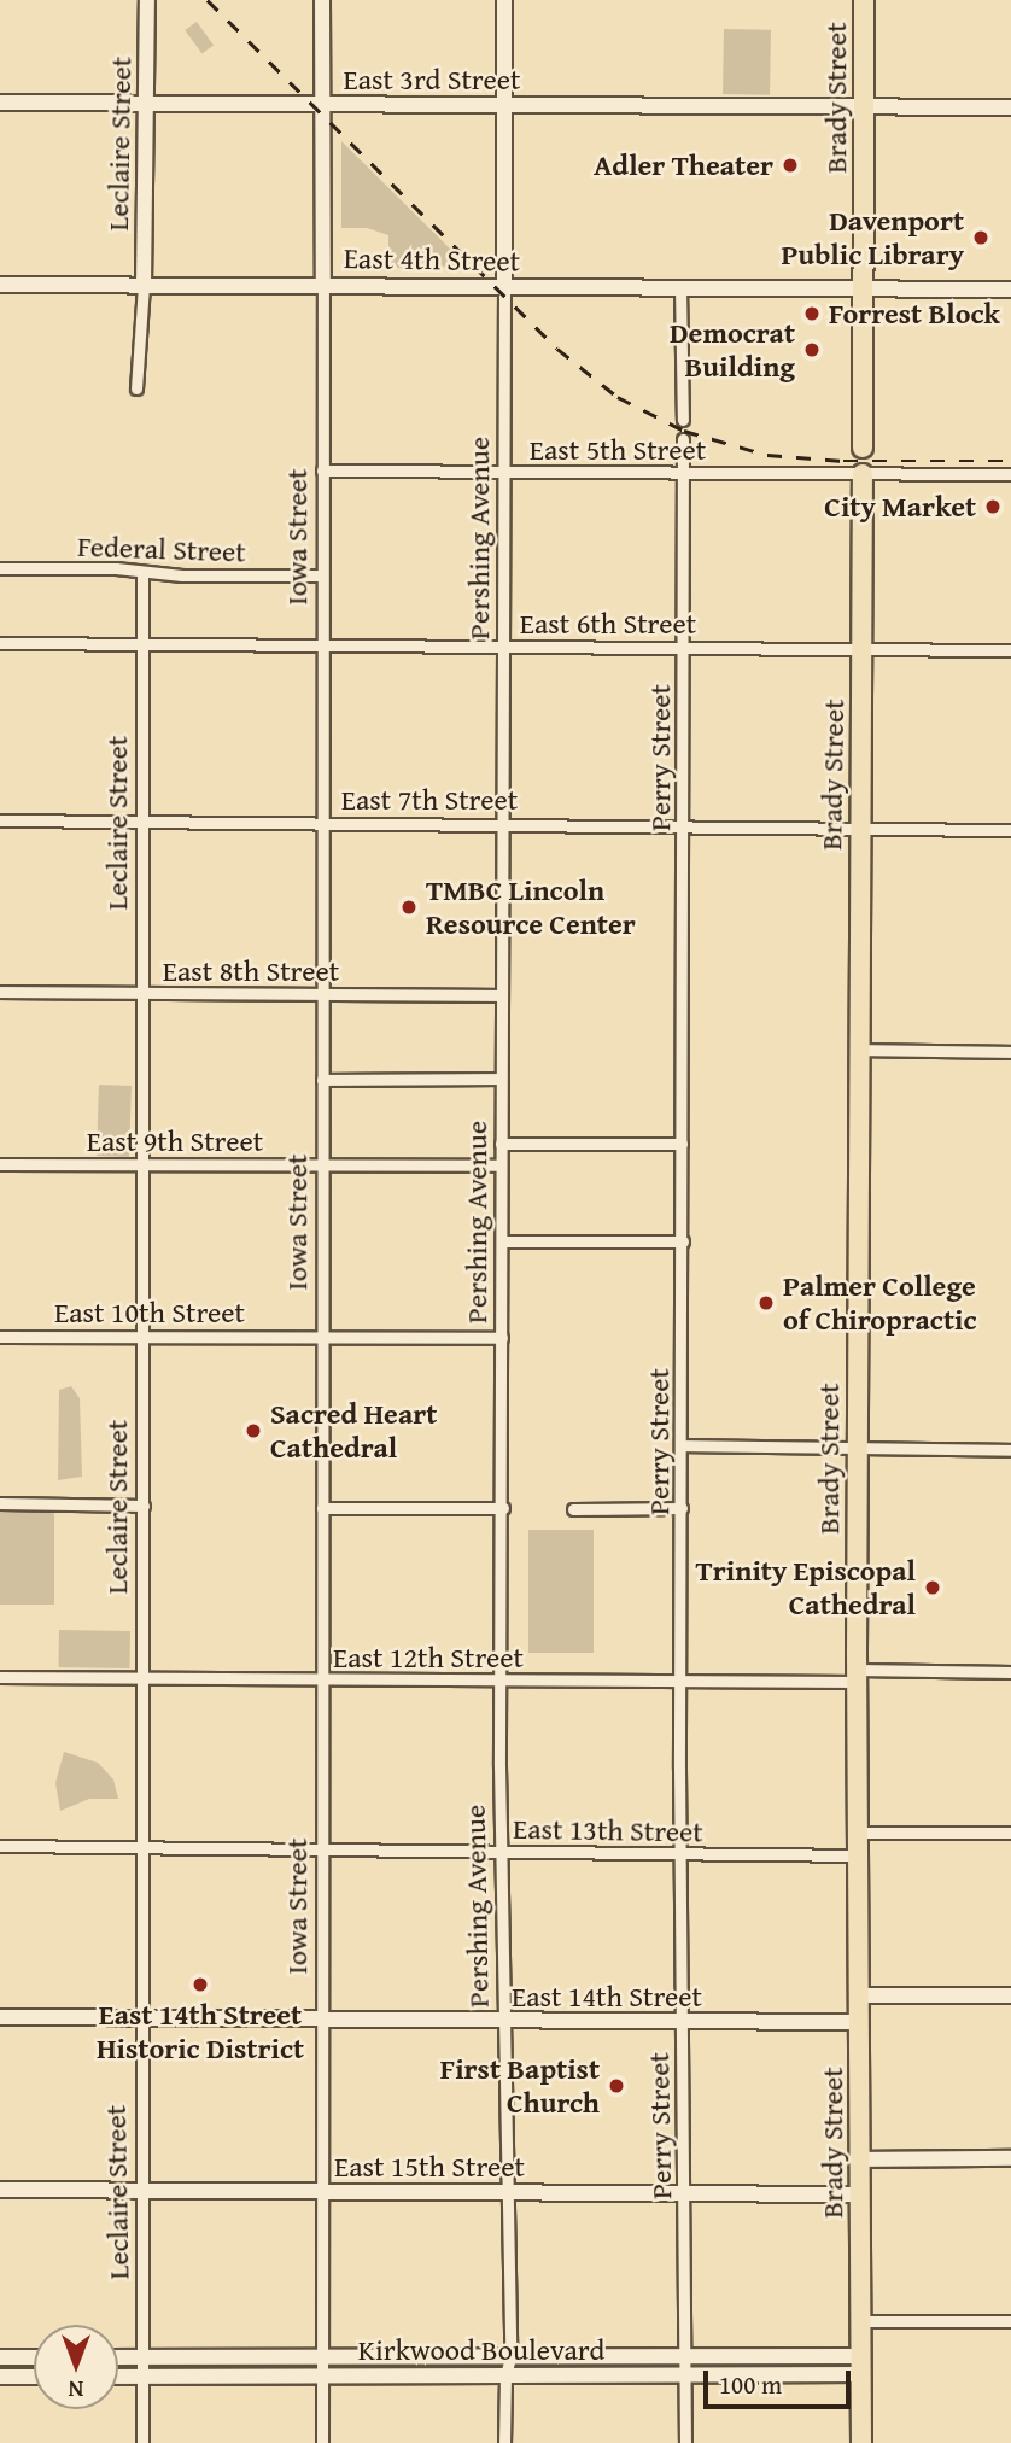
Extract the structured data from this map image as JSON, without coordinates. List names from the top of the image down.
{
  "streets": {
    "highway": ["Brady Street"],
    "street": [
      "East 3rd Street",
      "Leclaire Street",
      "East 4th Street",
      "East 5th Street",
      "Iowa Street",
      "Pershing Avenue",
      "Federal Street",
      "East 6th Street",
      "Perry Street",
      "East 7th Street",
      "East 8th Street",
      "East 9th Street",
      "East 10th Street",
      "East 12th Street",
      "East 13th Street",
      "East 14th Street",
      "East 15th Street",
      "Kirkwood Boulevard"
    ]
  },
  "crossings": [
    ["East 3rd Street", "Brady Street"],
    ["East 3rd Street", "Leclaire Street"],
    ["East 3rd Street", "Iowa Street"],
    ["East 3rd Street", "Pershing Avenue"],
    ["Brady Street", "East 4th Street"],
    ["Brady Street", "East 5th Street"],
    ["Brady Street", "East 6th Street"],
    ["Brady Street", "East 7th Street"],
    ["Brady Street", "East 12th Street"],
    ["Brady Street", "East 13th Street"],
    ["Brady Street", "East 14th Street"],
    ["Brady Street", "East 15th Street"],
    ["Brady Street", "Kirkwood Boulevard"],
    ["Leclaire Street", "East 4th Street"],
    ["Leclaire Street", "Federal Street"],
    ["Leclaire Street", "East 6th Street"],
    ["Leclaire Street", "East 7th Street"],
    ["Leclaire Street", "East 8th Street"],
    ["Leclaire Street", "East 9th Street"],
    ["Leclaire Street", "East 10th Street"],
    ["Leclaire Street", "East 12th Street"],
    ["Leclaire Street", "East 13th Street"],
    ["Leclaire Street", "East 14th Street"],
    ["Leclaire Street", "East 15th Street"],
    ["Leclaire Street", "Kirkwood Boulevard"],
    ["East 4th Street", "Iowa Street"],
    ["East 4th Street", "Pershing Avenue"],
    ["East 5th Street", "Iowa Street"],
    ["East 5th Street", "Pershing Avenue"],
    ["East 5th Street", "Perry Street"],
    ["Iowa Street", "Federal Street"],
    ["Iowa Street", "East 6th Street"],
    ["Iowa Street", "East 7th Street"],
    ["Iowa Street", "East 8th Street"],
    ["Iowa Street", "East 9th Street"],
    ["Iowa Street", "East 10th Street"],
    ["Iowa Street", "East 12th Street"],
    ["Iowa Street", "East 13th Street"],
    ["Iowa Street", "East 14th Street"],
    ["Iowa Street", "East 15th Street"],
    ["Iowa Street", "Kirkwood Boulevard"],
    ["Pershing Avenue", "East 6th Street"],
    ["Pershing Avenue", "East 7th Street"],
    ["Pershing Avenue", "East 8th Street"],
    ["Pershing Avenue", "East 9th Street"],
    ["Pershing Avenue", "East 10th Street"],
    ["Pershing Avenue", "East 12th Street"],
    ["Pershing Avenue", "East 13th Street"],
    ["Pershing Avenue", "East 14th Street"],
    ["Pershing Avenue", "East 15th Street"],
    ["Pershing Avenue", "Kirkwood Boulevard"],
    ["East 6th Street", "Perry Street"],
    ["Perry Street", "East 7th Street"],
    ["Perry Street", "East 12th Street"],
    ["Perry Street", "East 13th Street"],
    ["Perry Street", "East 14th Street"],
    ["Perry Street", "East 15th Street"],
    ["Perry Street", "Kirkwood Boulevard"]
  ],
  "places": [
    "Adler Theater",
    "Davenport Public Library",
    "Forrest Block",
    "Democrat Building",
    "City Market",
    "TMBC Lincoln Resource Center",
    "Palmer College of Chiropractic",
    "Sacred Heart Cathedral",
    "Trinity Episcopal Cathedral",
    "East 14th Street Historic District",
    "First Baptist Church"
  ],
  "scale_bar": "100 m",
  "north": "bottom"
}
